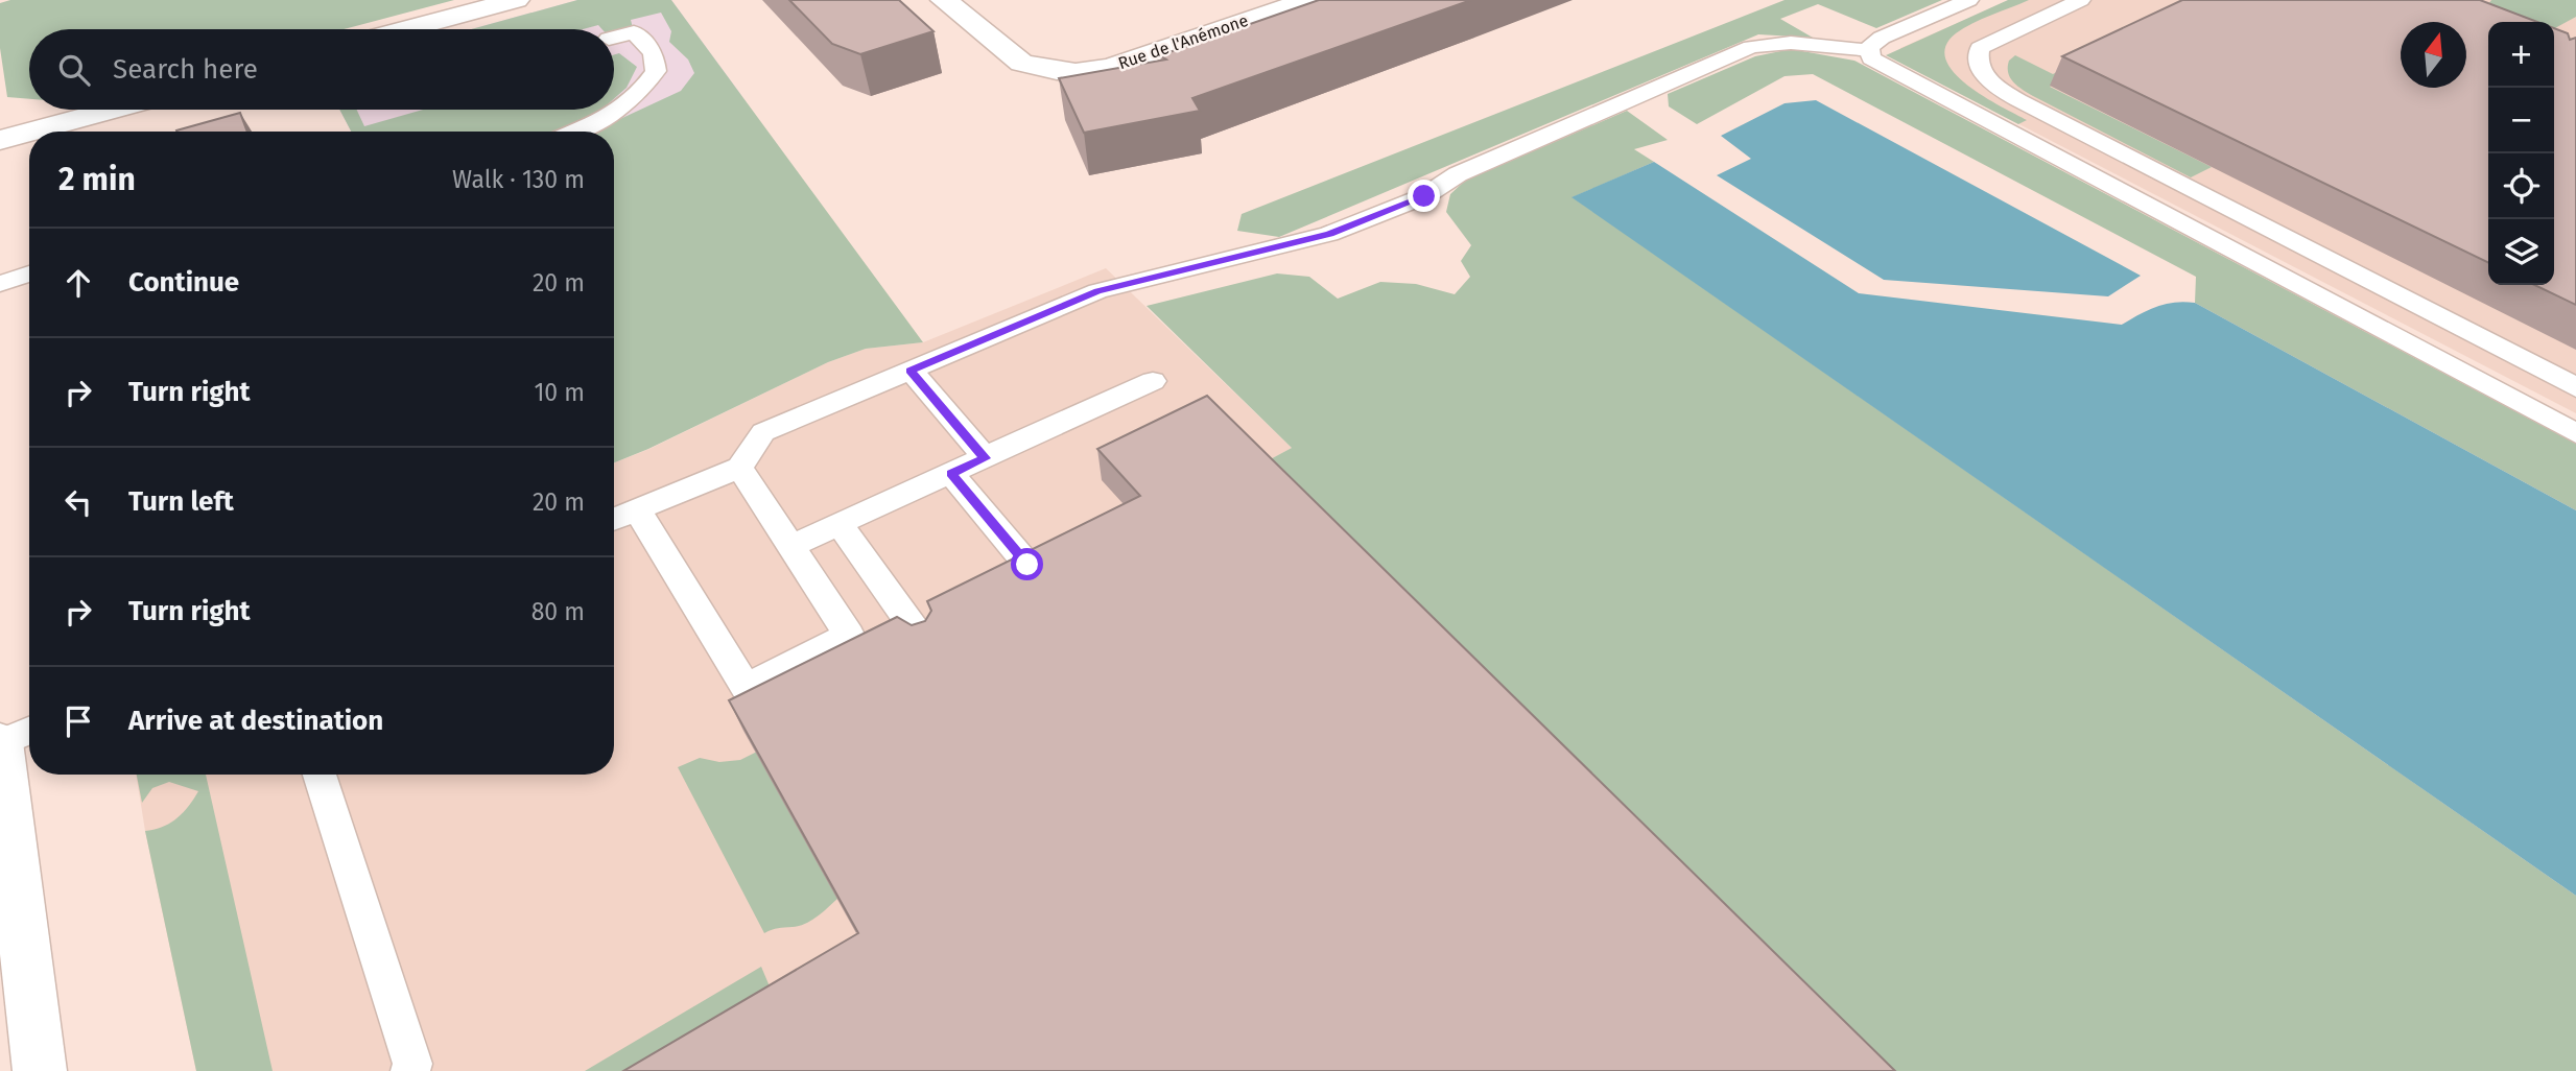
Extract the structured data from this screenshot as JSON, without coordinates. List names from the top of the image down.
{
  "streets": {
    "street": ["Rue de l'Anémone"]
  },
  "north": "top",
  "page": {
    "map_buttons": ["+", "−"],
    "search": "Search here",
    "heading": ["2 min", "Walk · 130 m"],
    "list": [
      ["Continue", "20 m"],
      ["Turn right", "10 m"],
      ["Turn left", "20 m"],
      ["Turn right", "80 m"],
      "Arrive at destination"
    ]
  }
}
